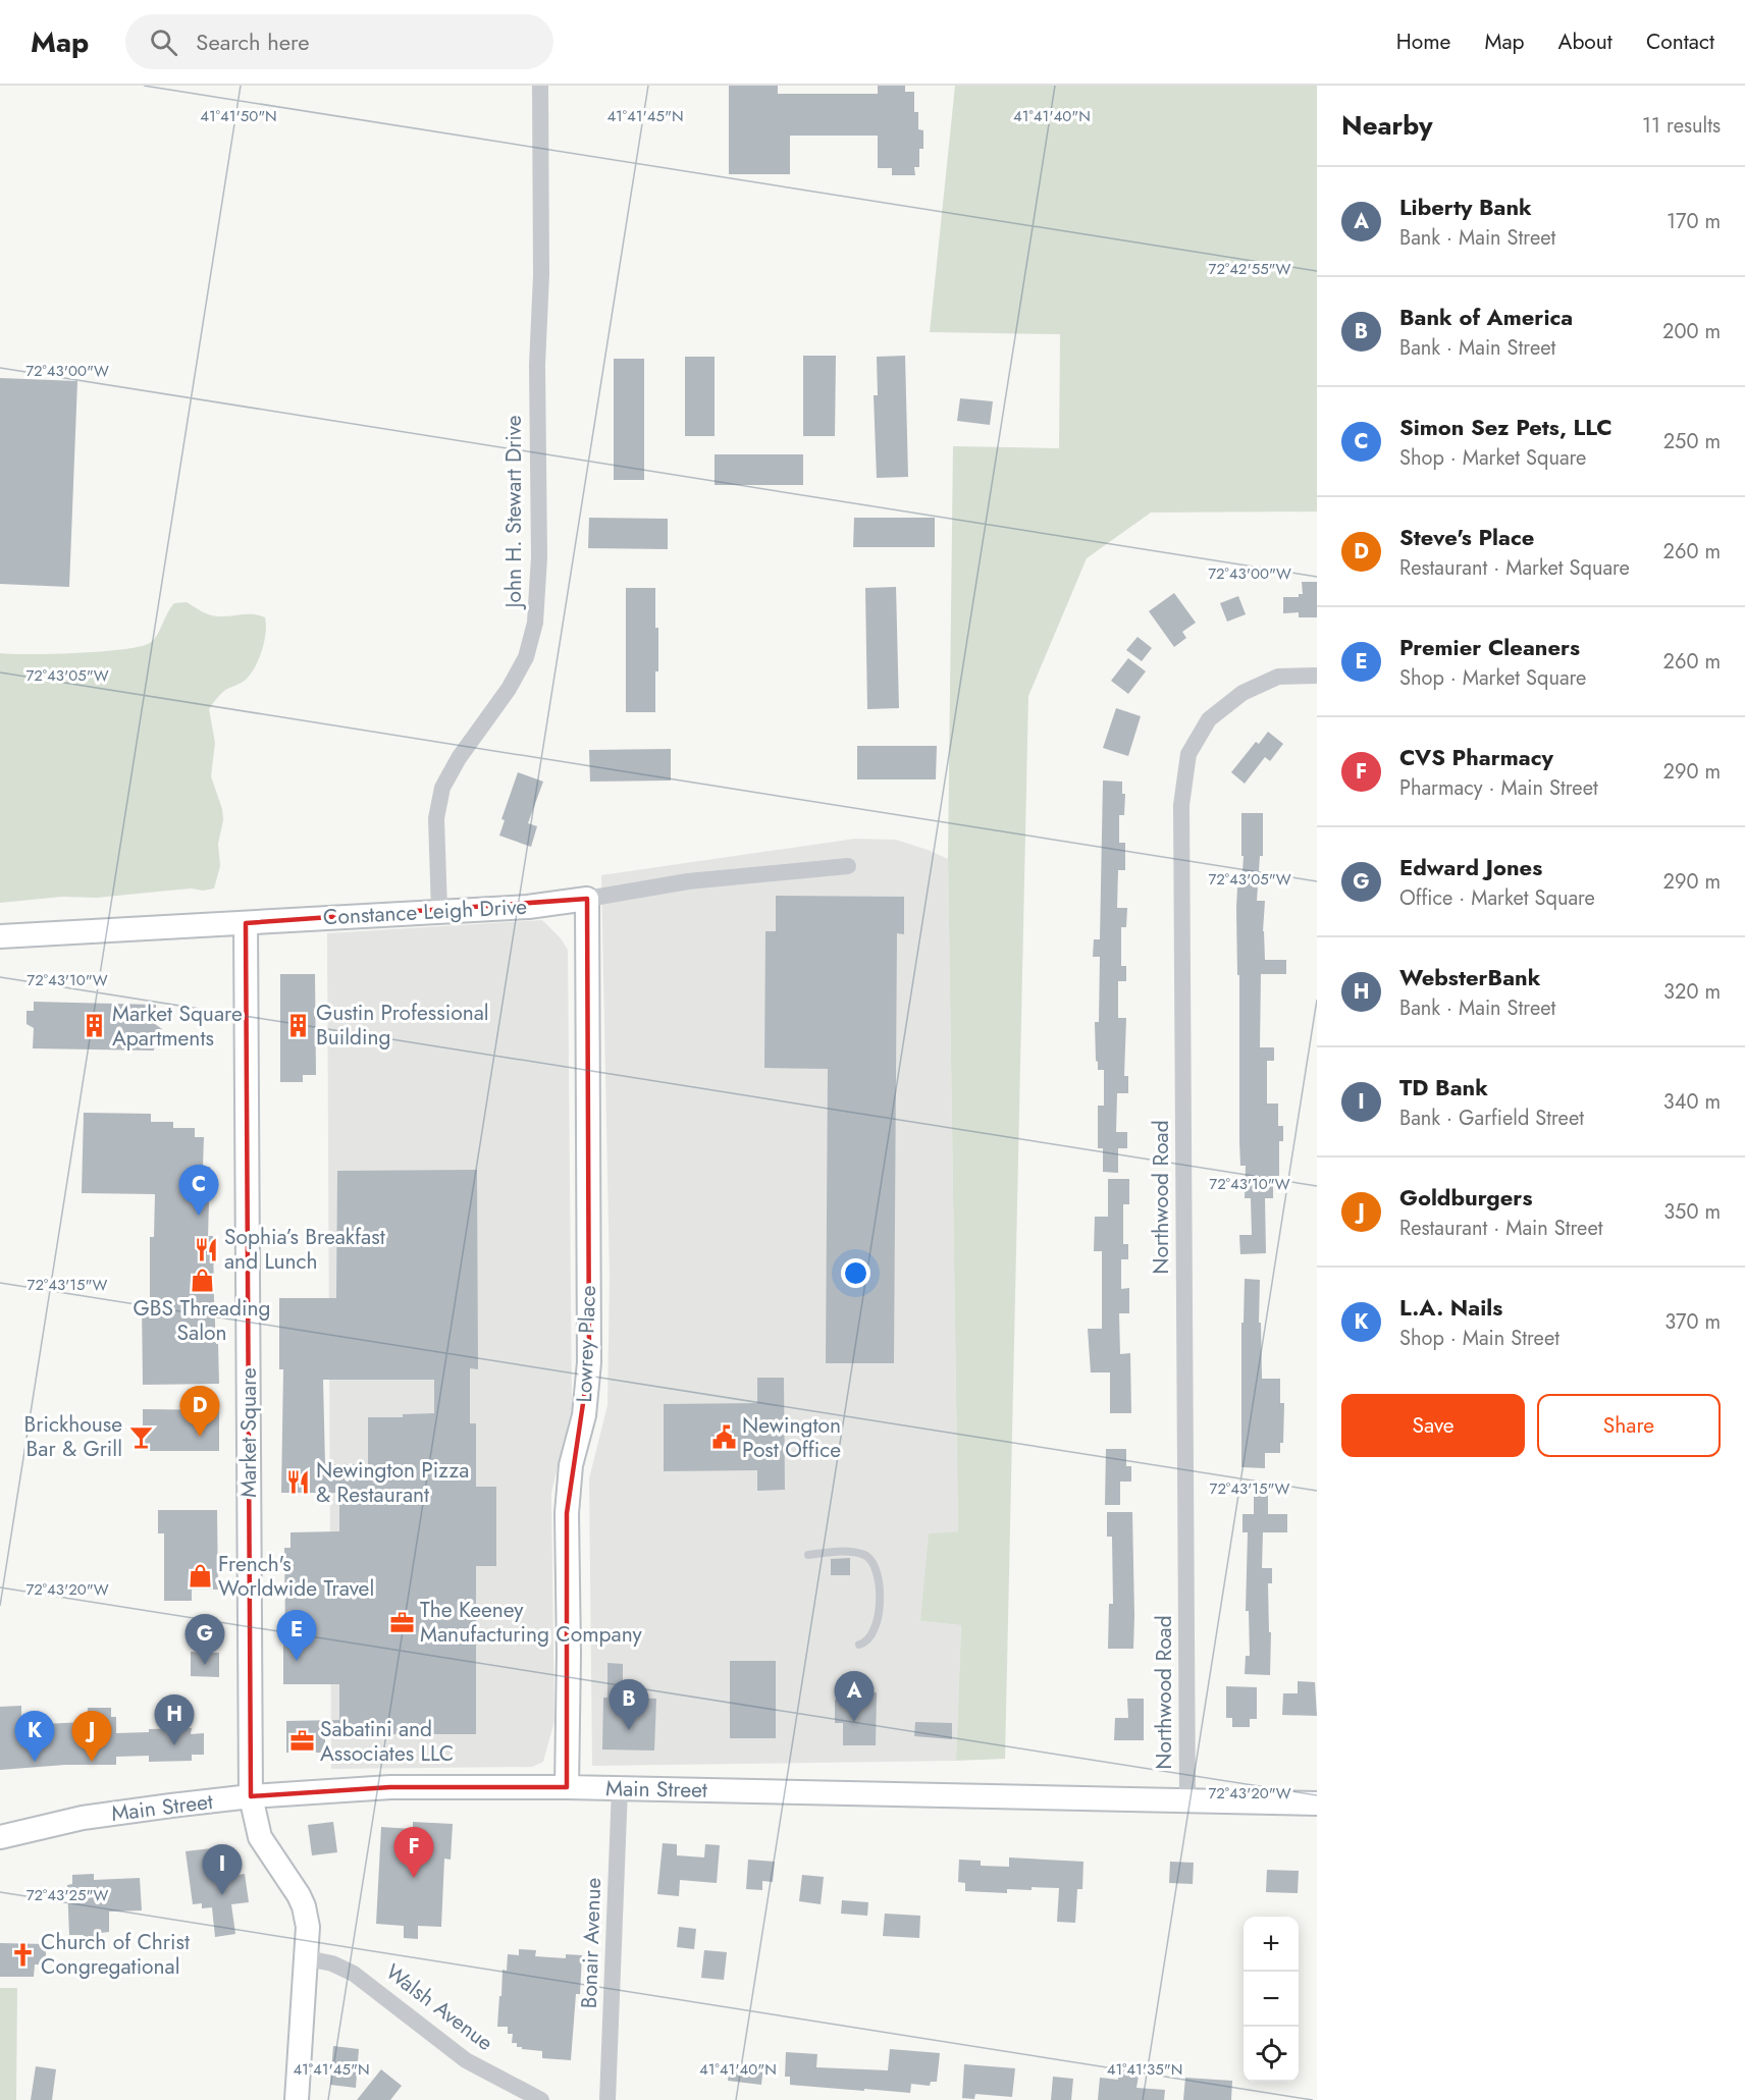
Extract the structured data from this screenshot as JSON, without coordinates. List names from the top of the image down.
{
  "streets": {
    "street": [
      "John H. Stewart Drive",
      "Constance Leigh Drive",
      "Northwood Road",
      "Lowrey Place",
      "Market Square",
      "Main Street",
      "Bonair Avenue",
      "Walsh Avenue"
    ]
  },
  "crossings": [
    ["John H. Stewart Drive", "Constance Leigh Drive"],
    ["Constance Leigh Drive", "Lowrey Place"],
    ["Constance Leigh Drive", "Market Square"],
    ["Northwood Road", "Main Street"],
    ["Lowrey Place", "Main Street"],
    ["Market Square", "Main Street"],
    ["Market Square", "Walsh Avenue"],
    ["Main Street", "Bonair Avenue"]
  ],
  "places": {
    "building": ["Gustin Professional Building", "Market Square Apartments"],
    "restaurant": ["Sophia’s Breakfast and Lunch", "Newington Pizza & Restaurant"],
    "shop": ["GBS Threading Salon", "French's Worldwide Travel"],
    "bar": ["Brickhouse Bar & Grill"],
    "public building": ["Newington Post Office"],
    "office": ["The Keeney Manufacturing Company", "Sabatini and Associates LLC"],
    "church": ["Church of Christ Congregational"]
  },
  "page": {
    "header": "Map",
    "search": "Search here",
    "nav": [
      "Home",
      "Map",
      "About",
      "Contact"
    ],
    "heading": ["Nearby", "11 results"],
    "list": [
      {
        "mark": "A",
        "name": "Liberty Bank",
        "note": "Bank · Main Street",
        "value": "170 m"
      },
      {
        "mark": "B",
        "name": "Bank of America",
        "note": "Bank · Main Street",
        "value": "200 m"
      },
      {
        "mark": "C",
        "name": "Simon Sez Pets, LLC",
        "note": "Shop · Market Square",
        "value": "250 m"
      },
      {
        "mark": "D",
        "name": "Steve's Place",
        "note": "Restaurant · Market Square",
        "value": "260 m"
      },
      {
        "mark": "E",
        "name": "Premier Cleaners",
        "note": "Shop · Market Square",
        "value": "260 m"
      },
      {
        "mark": "F",
        "name": "CVS Pharmacy",
        "note": "Pharmacy · Main Street",
        "value": "290 m"
      },
      {
        "mark": "G",
        "name": "Edward Jones",
        "note": "Office · Market Square",
        "value": "290 m"
      },
      {
        "mark": "H",
        "name": "WebsterBank",
        "note": "Bank · Main Street",
        "value": "320 m"
      },
      {
        "mark": "I",
        "name": "TD Bank",
        "note": "Bank · Garfield Street",
        "value": "340 m"
      },
      {
        "mark": "J",
        "name": "Goldburgers",
        "note": "Restaurant · Main Street",
        "value": "350 m"
      },
      {
        "mark": "K",
        "name": "L.A. Nails",
        "note": "Shop · Main Street",
        "value": "370 m"
      }
    ],
    "pins": [
      "C",
      "D",
      "E",
      "G",
      "A",
      "B",
      "H",
      "J",
      "K",
      "F",
      "I"
    ],
    "buttons": ["Save", "Share"],
    "map_buttons": ["+", "−"]
  },
  "coordinates": [
    "41°41'50\"N",
    "41°41'45\"N",
    "41°41'40\"N",
    "72°42'55\"W",
    "72°43'00\"W",
    "72°43'05\"W",
    "72°43'10\"W",
    "72°43'15\"W",
    "72°43'20\"W",
    "72°43'25\"W",
    "41°41'35\"N"
  ]
}
